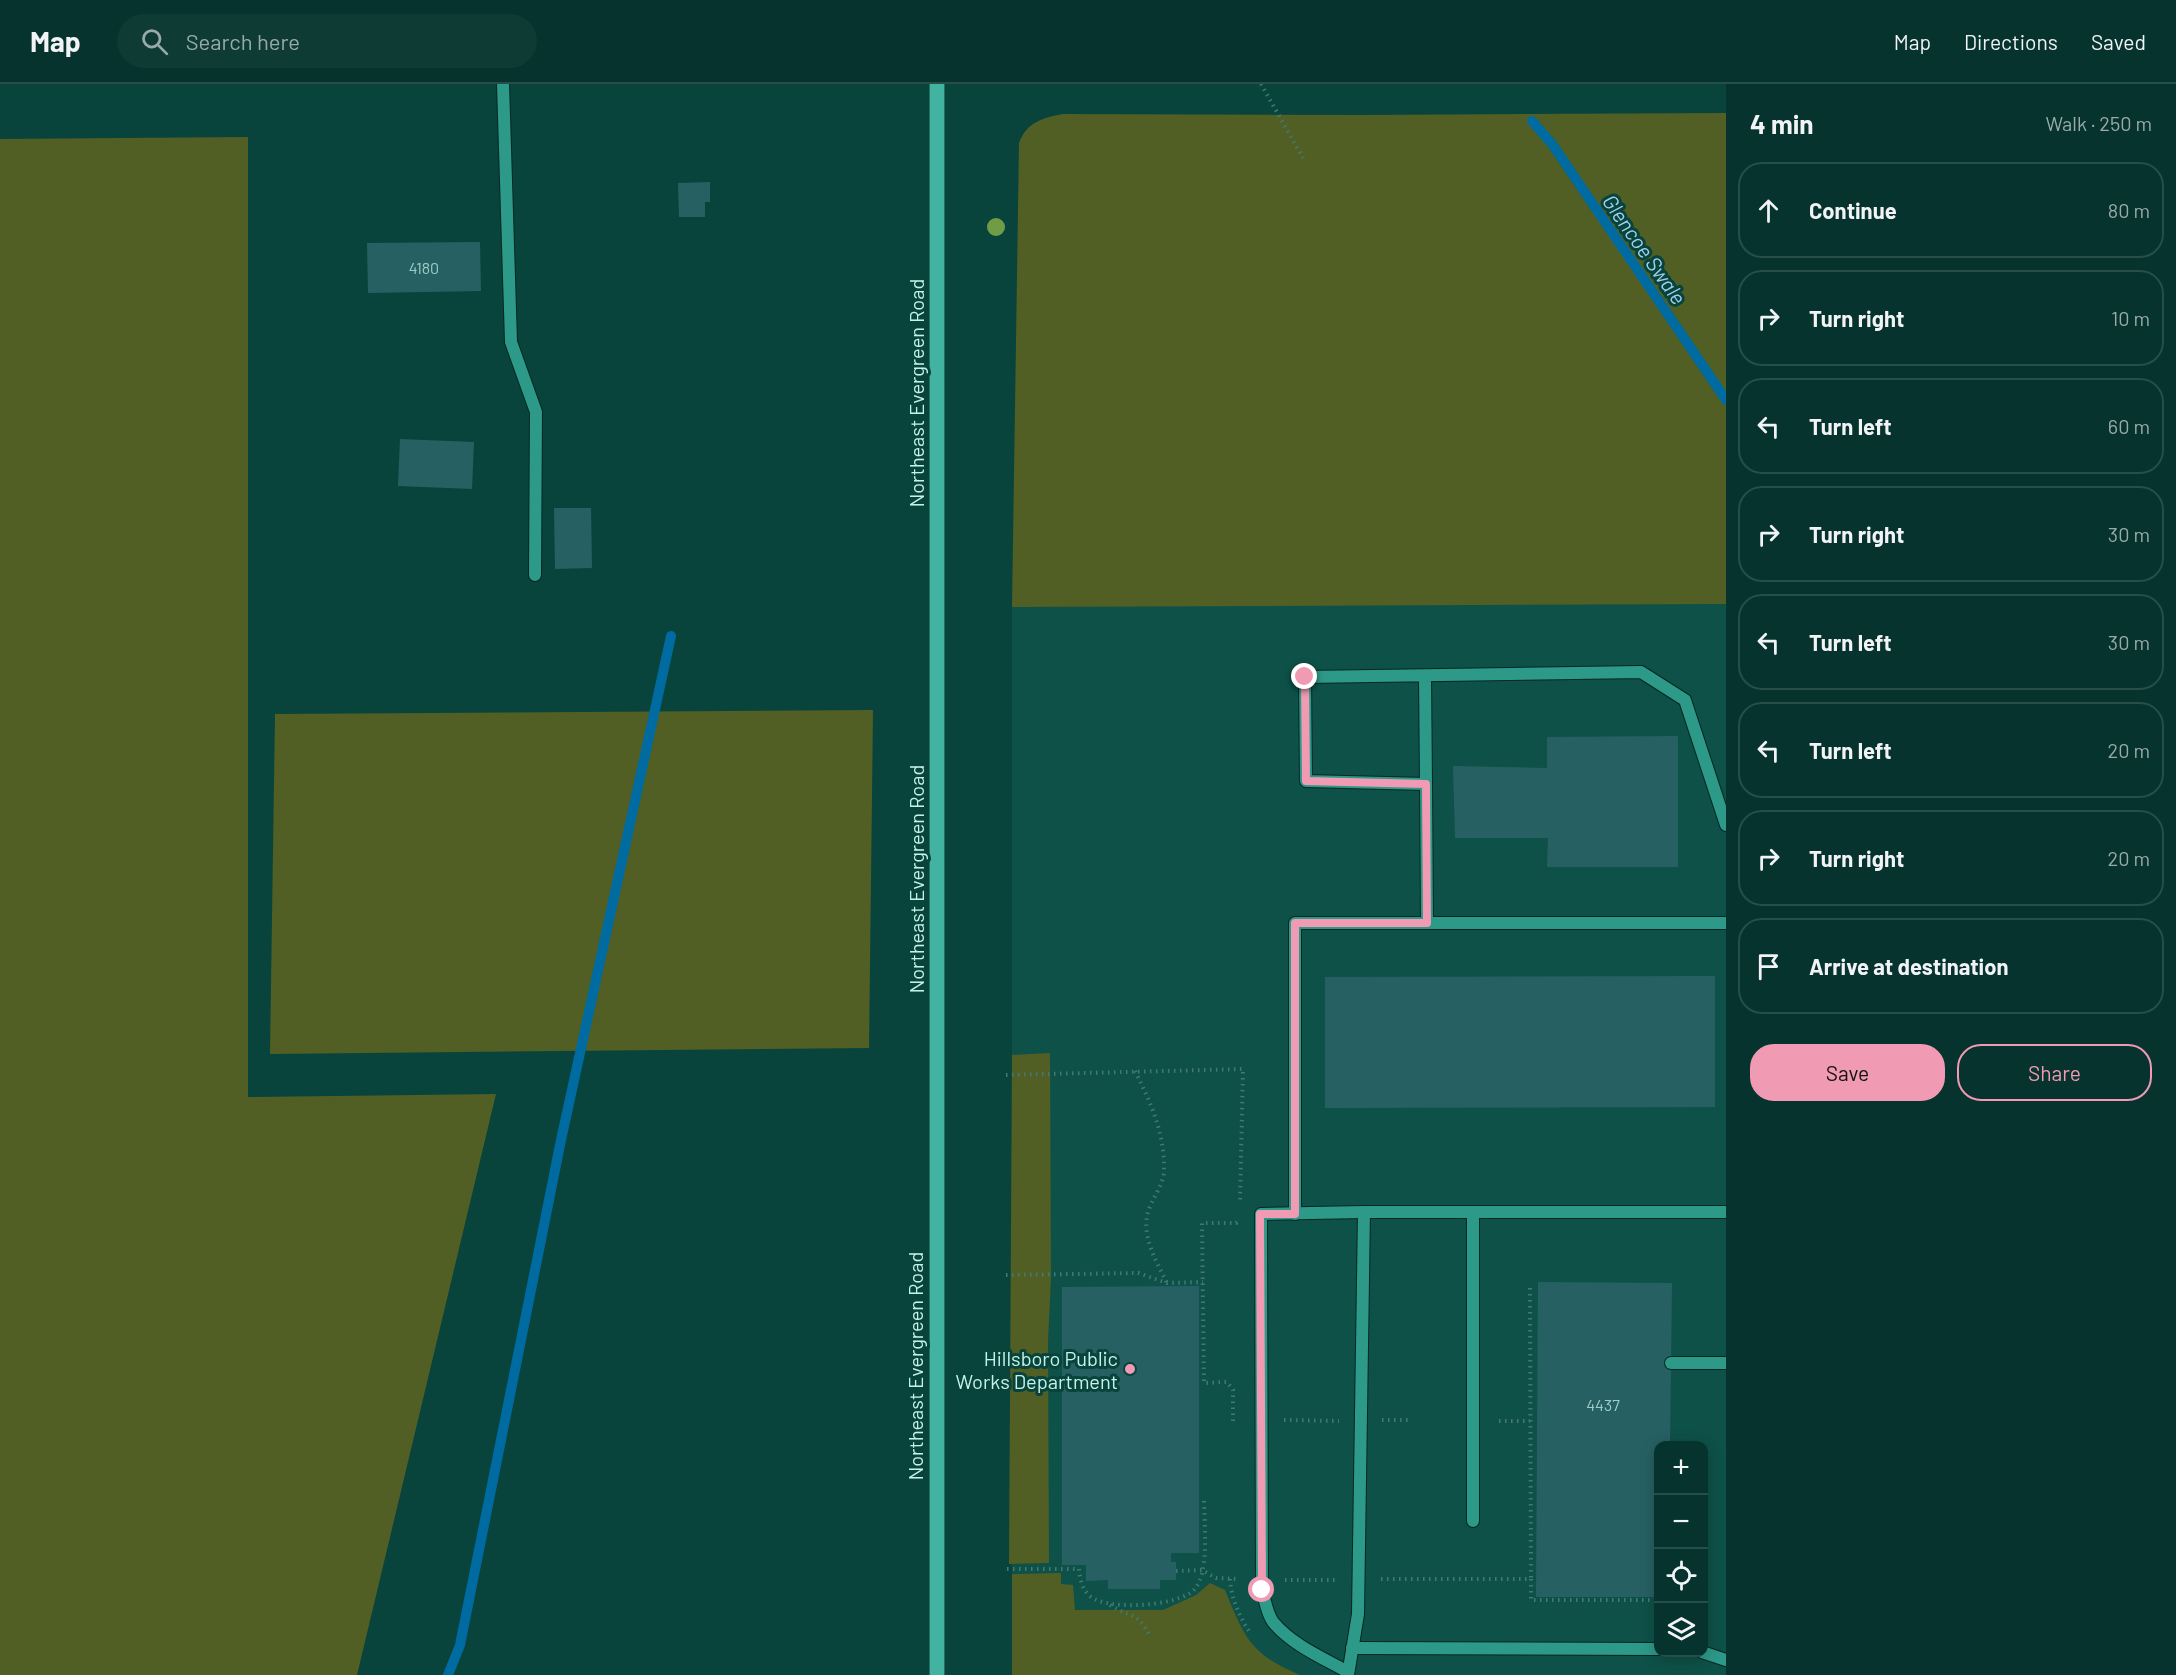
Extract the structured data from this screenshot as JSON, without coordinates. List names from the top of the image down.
{
  "streets": {
    "main road": ["Northeast Evergreen Road"]
  },
  "water": ["Glencoe Swale"],
  "places": ["Hillsboro Public Works Department"],
  "house_numbers": ["4180", "4437"],
  "page": {
    "header": "Map",
    "search": "Search here",
    "nav": ["Map", "Directions", "Saved"],
    "heading": ["4 min", "Walk · 250 m"],
    "list": [
      ["Continue", "80 m"],
      ["Turn right", "10 m"],
      ["Turn left", "60 m"],
      ["Turn right", "30 m"],
      ["Turn left", "30 m"],
      ["Turn left", "20 m"],
      ["Turn right", "20 m"],
      "Arrive at destination"
    ],
    "buttons": ["Save", "Share"],
    "map_buttons": ["+", "−"]
  }
}
